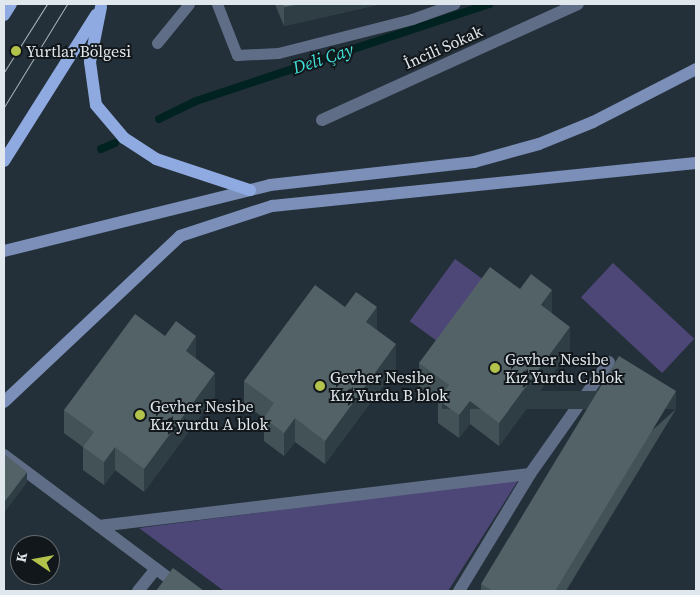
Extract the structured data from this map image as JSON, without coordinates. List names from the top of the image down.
{
  "streets": {
    "street": ["İncili Sokak"]
  },
  "water": ["Deli Çay"],
  "places": [
    "Yurtlar Bölgesi",
    "Gevher Nesibe Kız Yurdu C blok",
    "Gevher Nesibe Kız Yurdu B blok",
    "Gevher Nesibe Kız yurdu A blok"
  ],
  "north": "left"
}
